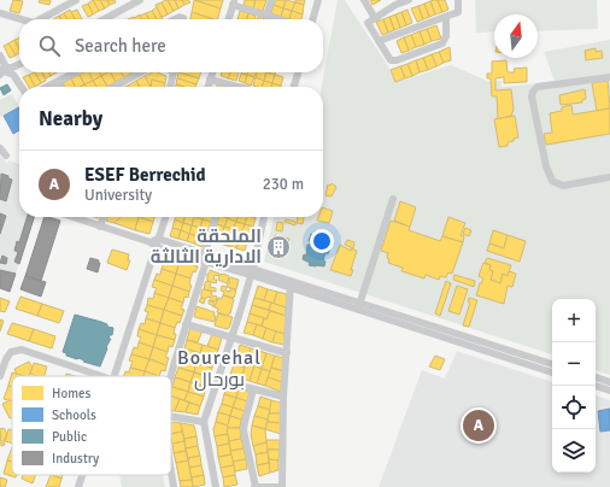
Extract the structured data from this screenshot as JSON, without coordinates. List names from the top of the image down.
{
  "districts": ["Bourehal بورحال"],
  "places": {
    "building": ["الملحقة الادارية الثالثة"]
  },
  "legend": [
    "Homes",
    "Schools",
    "Public",
    "Industry"
  ],
  "north": "top",
  "page": {
    "search": "Search here",
    "heading": "Nearby",
    "list": [
      {
        "mark": "A",
        "name": "ESEF Berrechid",
        "note": "University",
        "value": "230 m"
      }
    ],
    "map_buttons": ["+", "−"],
    "pins": "A"
  }
}
